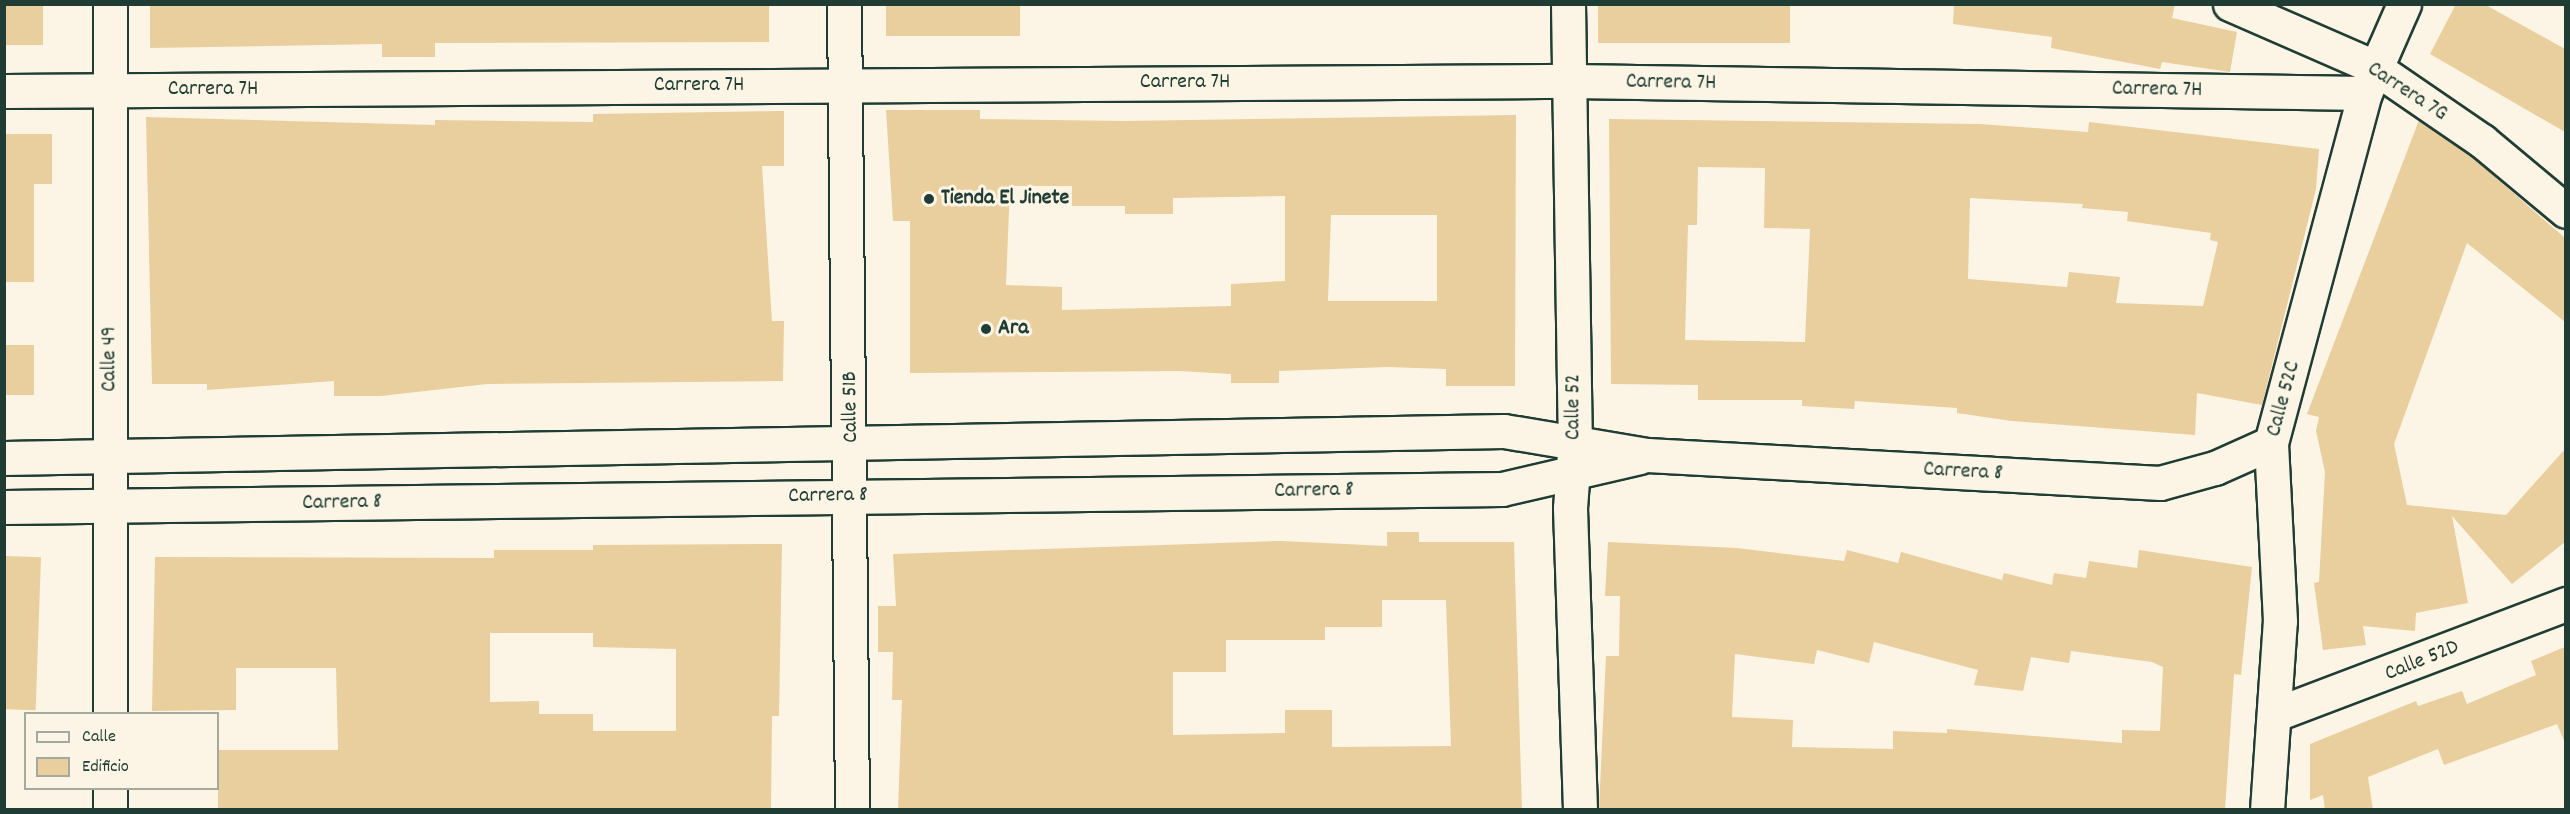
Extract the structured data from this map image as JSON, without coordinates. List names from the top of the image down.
{
  "streets": {
    "street": [
      "Carrera 7H",
      "Carrera 7G",
      "Calle 49",
      "Calle 52C",
      "Calle 51B",
      "Calle 52",
      "Carrera 8",
      "Calle 52D"
    ]
  },
  "crossings": [
    ["Carrera 7H", "Carrera 7G"],
    ["Carrera 7H", "Calle 49"],
    ["Carrera 7H", "Calle 52C"],
    ["Carrera 7H", "Calle 51B"],
    ["Carrera 7H", "Calle 52"],
    ["Carrera 7G", "Calle 52C"],
    ["Calle 49", "Carrera 8"],
    ["Calle 52C", "Carrera 8"],
    ["Calle 52C", "Calle 52D"],
    ["Calle 51B", "Carrera 8"],
    ["Calle 52", "Carrera 8"]
  ],
  "places": ["Tienda El Jinete", "Ara"],
  "legend": ["Calle", "Edificio"]
}
